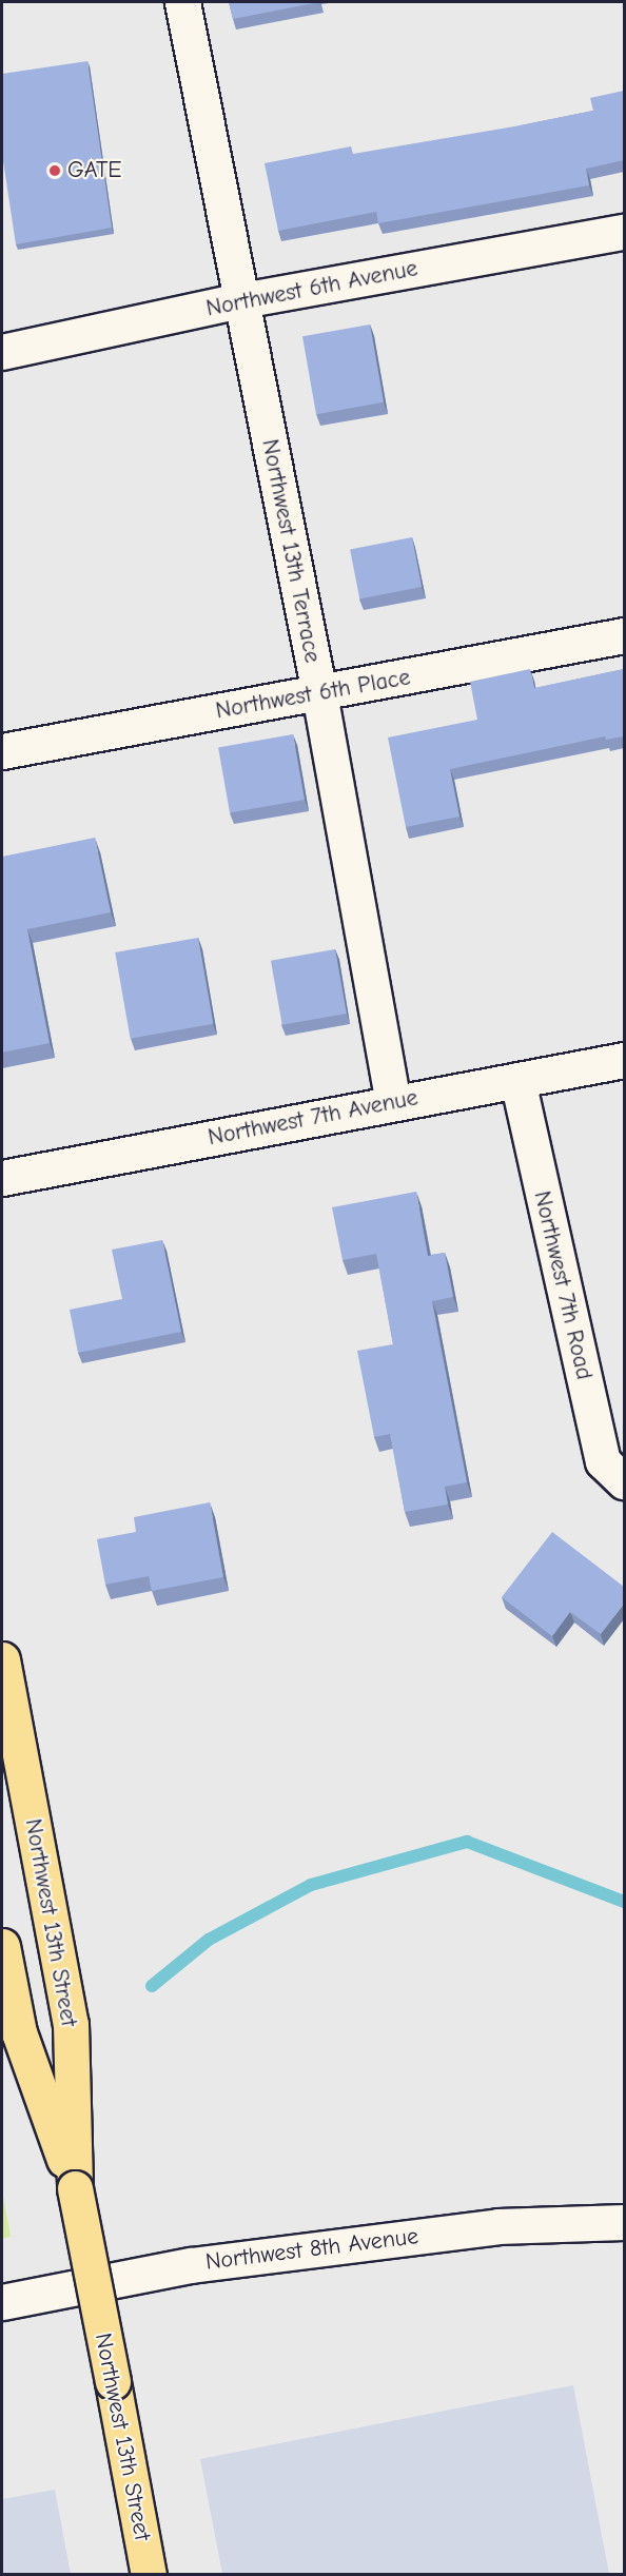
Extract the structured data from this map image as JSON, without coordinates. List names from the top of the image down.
{
  "streets": {
    "main road": ["Northwest 13th Street"],
    "street": [
      "Northwest 6th Avenue",
      "Northwest 13th Terrace",
      "Northwest 6th Place",
      "Northwest 7th Avenue",
      "Northwest 7th Road",
      "Northwest 8th Avenue"
    ]
  },
  "crossings": [
    ["Northwest 6th Avenue", "Northwest 13th Terrace"],
    ["Northwest 13th Terrace", "Northwest 6th Place"],
    ["Northwest 13th Terrace", "Northwest 7th Avenue"],
    ["Northwest 7th Avenue", "Northwest 7th Road"]
  ],
  "places": ["GATE"]
}
